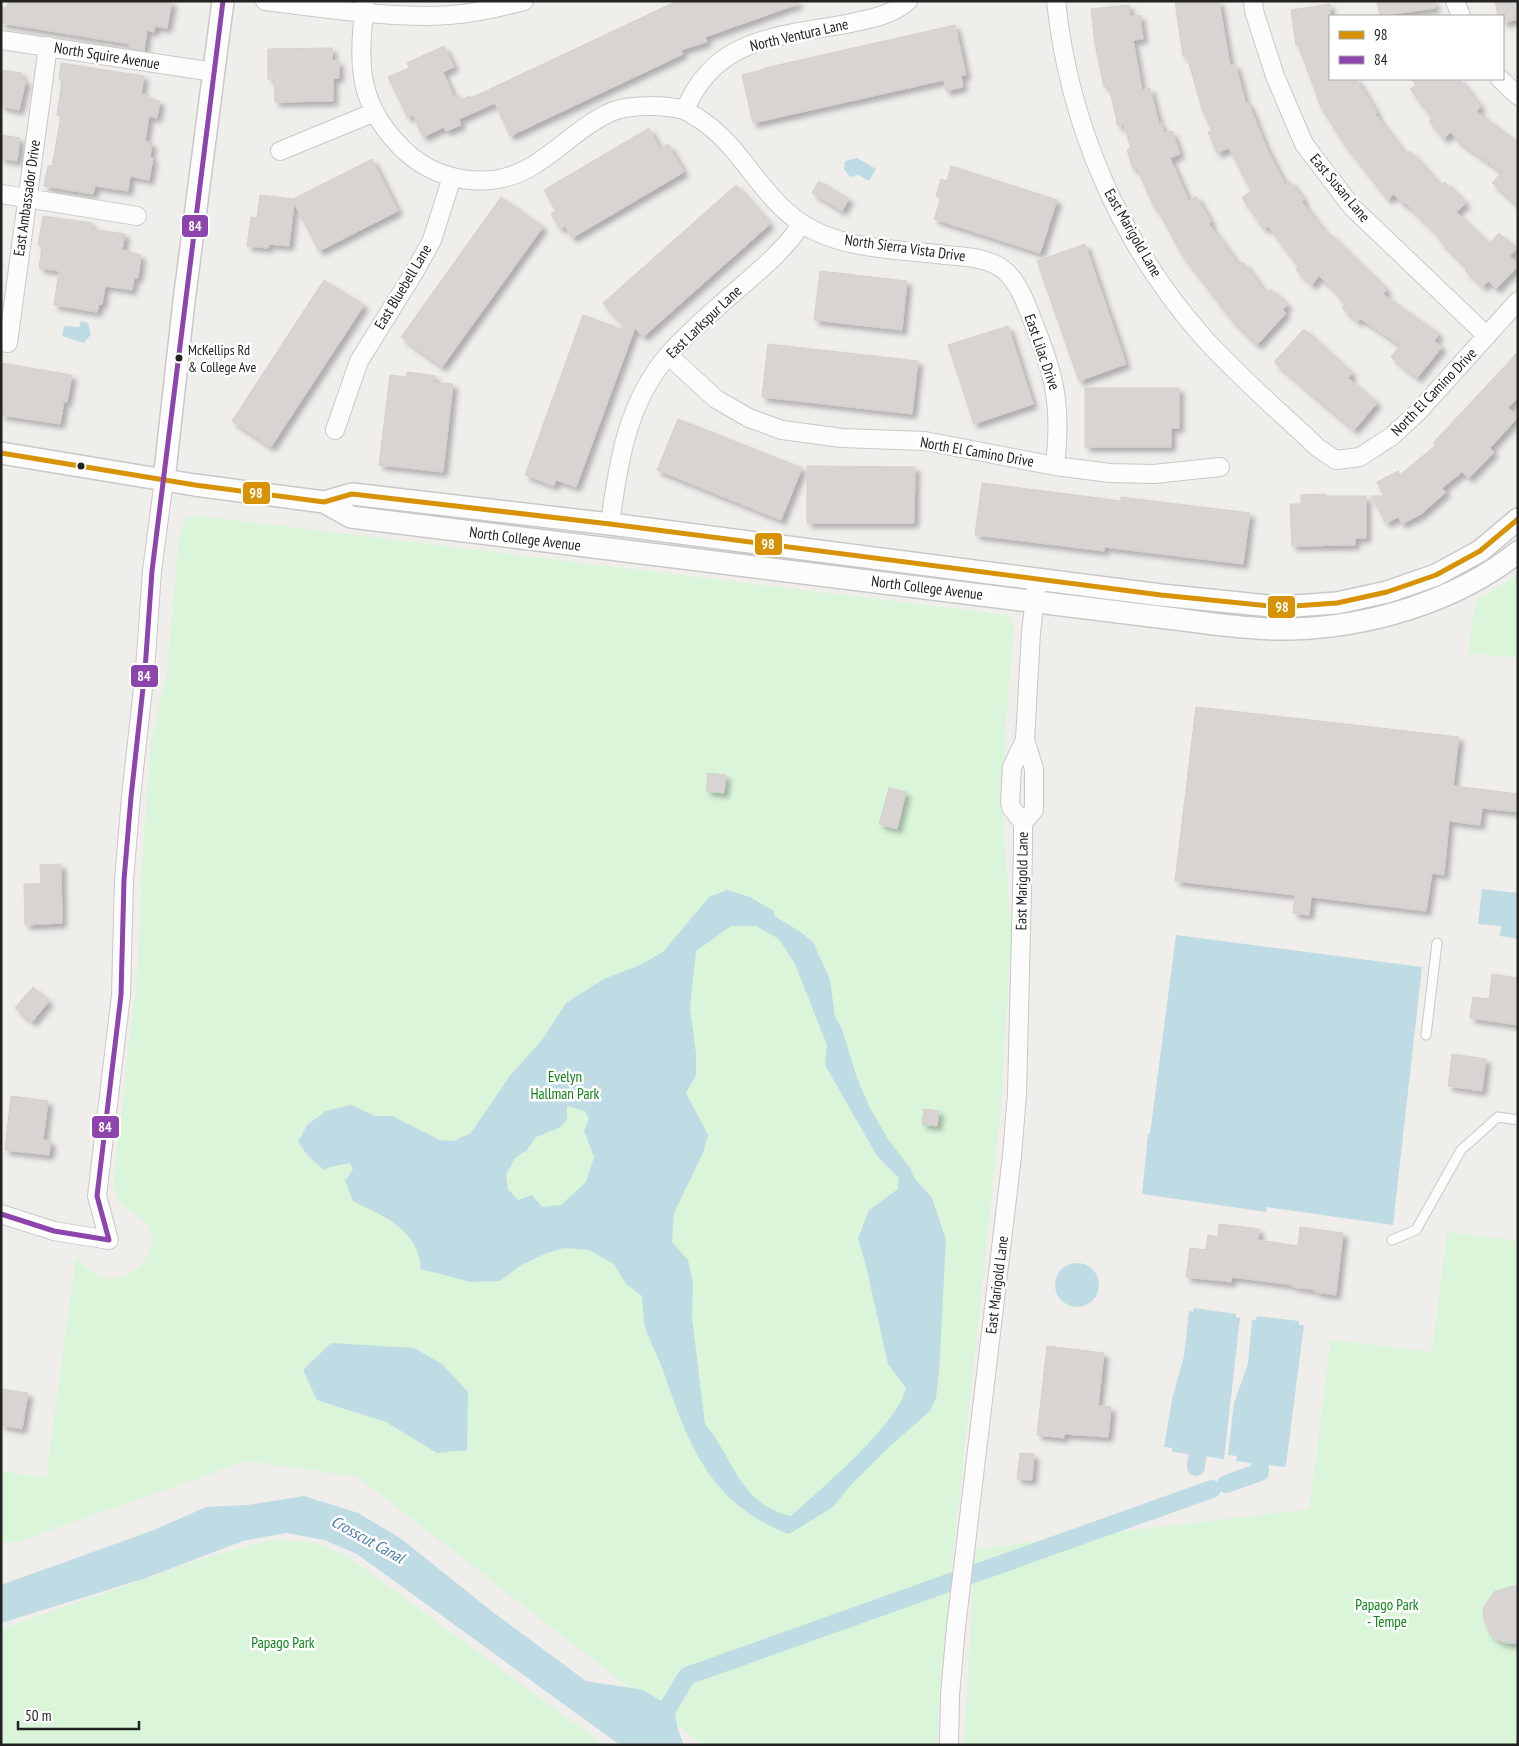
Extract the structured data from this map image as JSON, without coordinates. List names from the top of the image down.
{
  "streets": {
    "street": [
      "North Ventura Lane",
      "North Squire Avenue",
      "East Susan Lane",
      "East Ambassador Drive",
      "East Marigold Lane",
      "North Sierra Vista Drive",
      "East Bluebell Lane",
      "East Larkspur Lane",
      "East Lilac Drive",
      "North El Camino Drive",
      "North College Avenue"
    ]
  },
  "crossings": [
    ["North Ventura Lane", "North Sierra Vista Drive"],
    ["North Squire Avenue", "East Ambassador Drive"],
    ["East Susan Lane", "North El Camino Drive"],
    ["East Marigold Lane", "North El Camino Drive"],
    ["East Marigold Lane", "North College Avenue"],
    ["North Sierra Vista Drive", "East Bluebell Lane"],
    ["North Sierra Vista Drive", "East Larkspur Lane"],
    ["North Sierra Vista Drive", "East Lilac Drive"],
    ["East Larkspur Lane", "North El Camino Drive"],
    ["East Larkspur Lane", "North College Avenue"],
    ["East Lilac Drive", "North El Camino Drive"]
  ],
  "water": ["Crosscut Canal"],
  "parks": ["Evelyn Hallman Park", "Papago Park - Tempe", "Papago Park"],
  "places": ["McKellips Rd & College Ave"],
  "lines": ["transit line 84", "transit line 98"],
  "legend": ["98", "84"],
  "scale_bar": "50 m"
}
